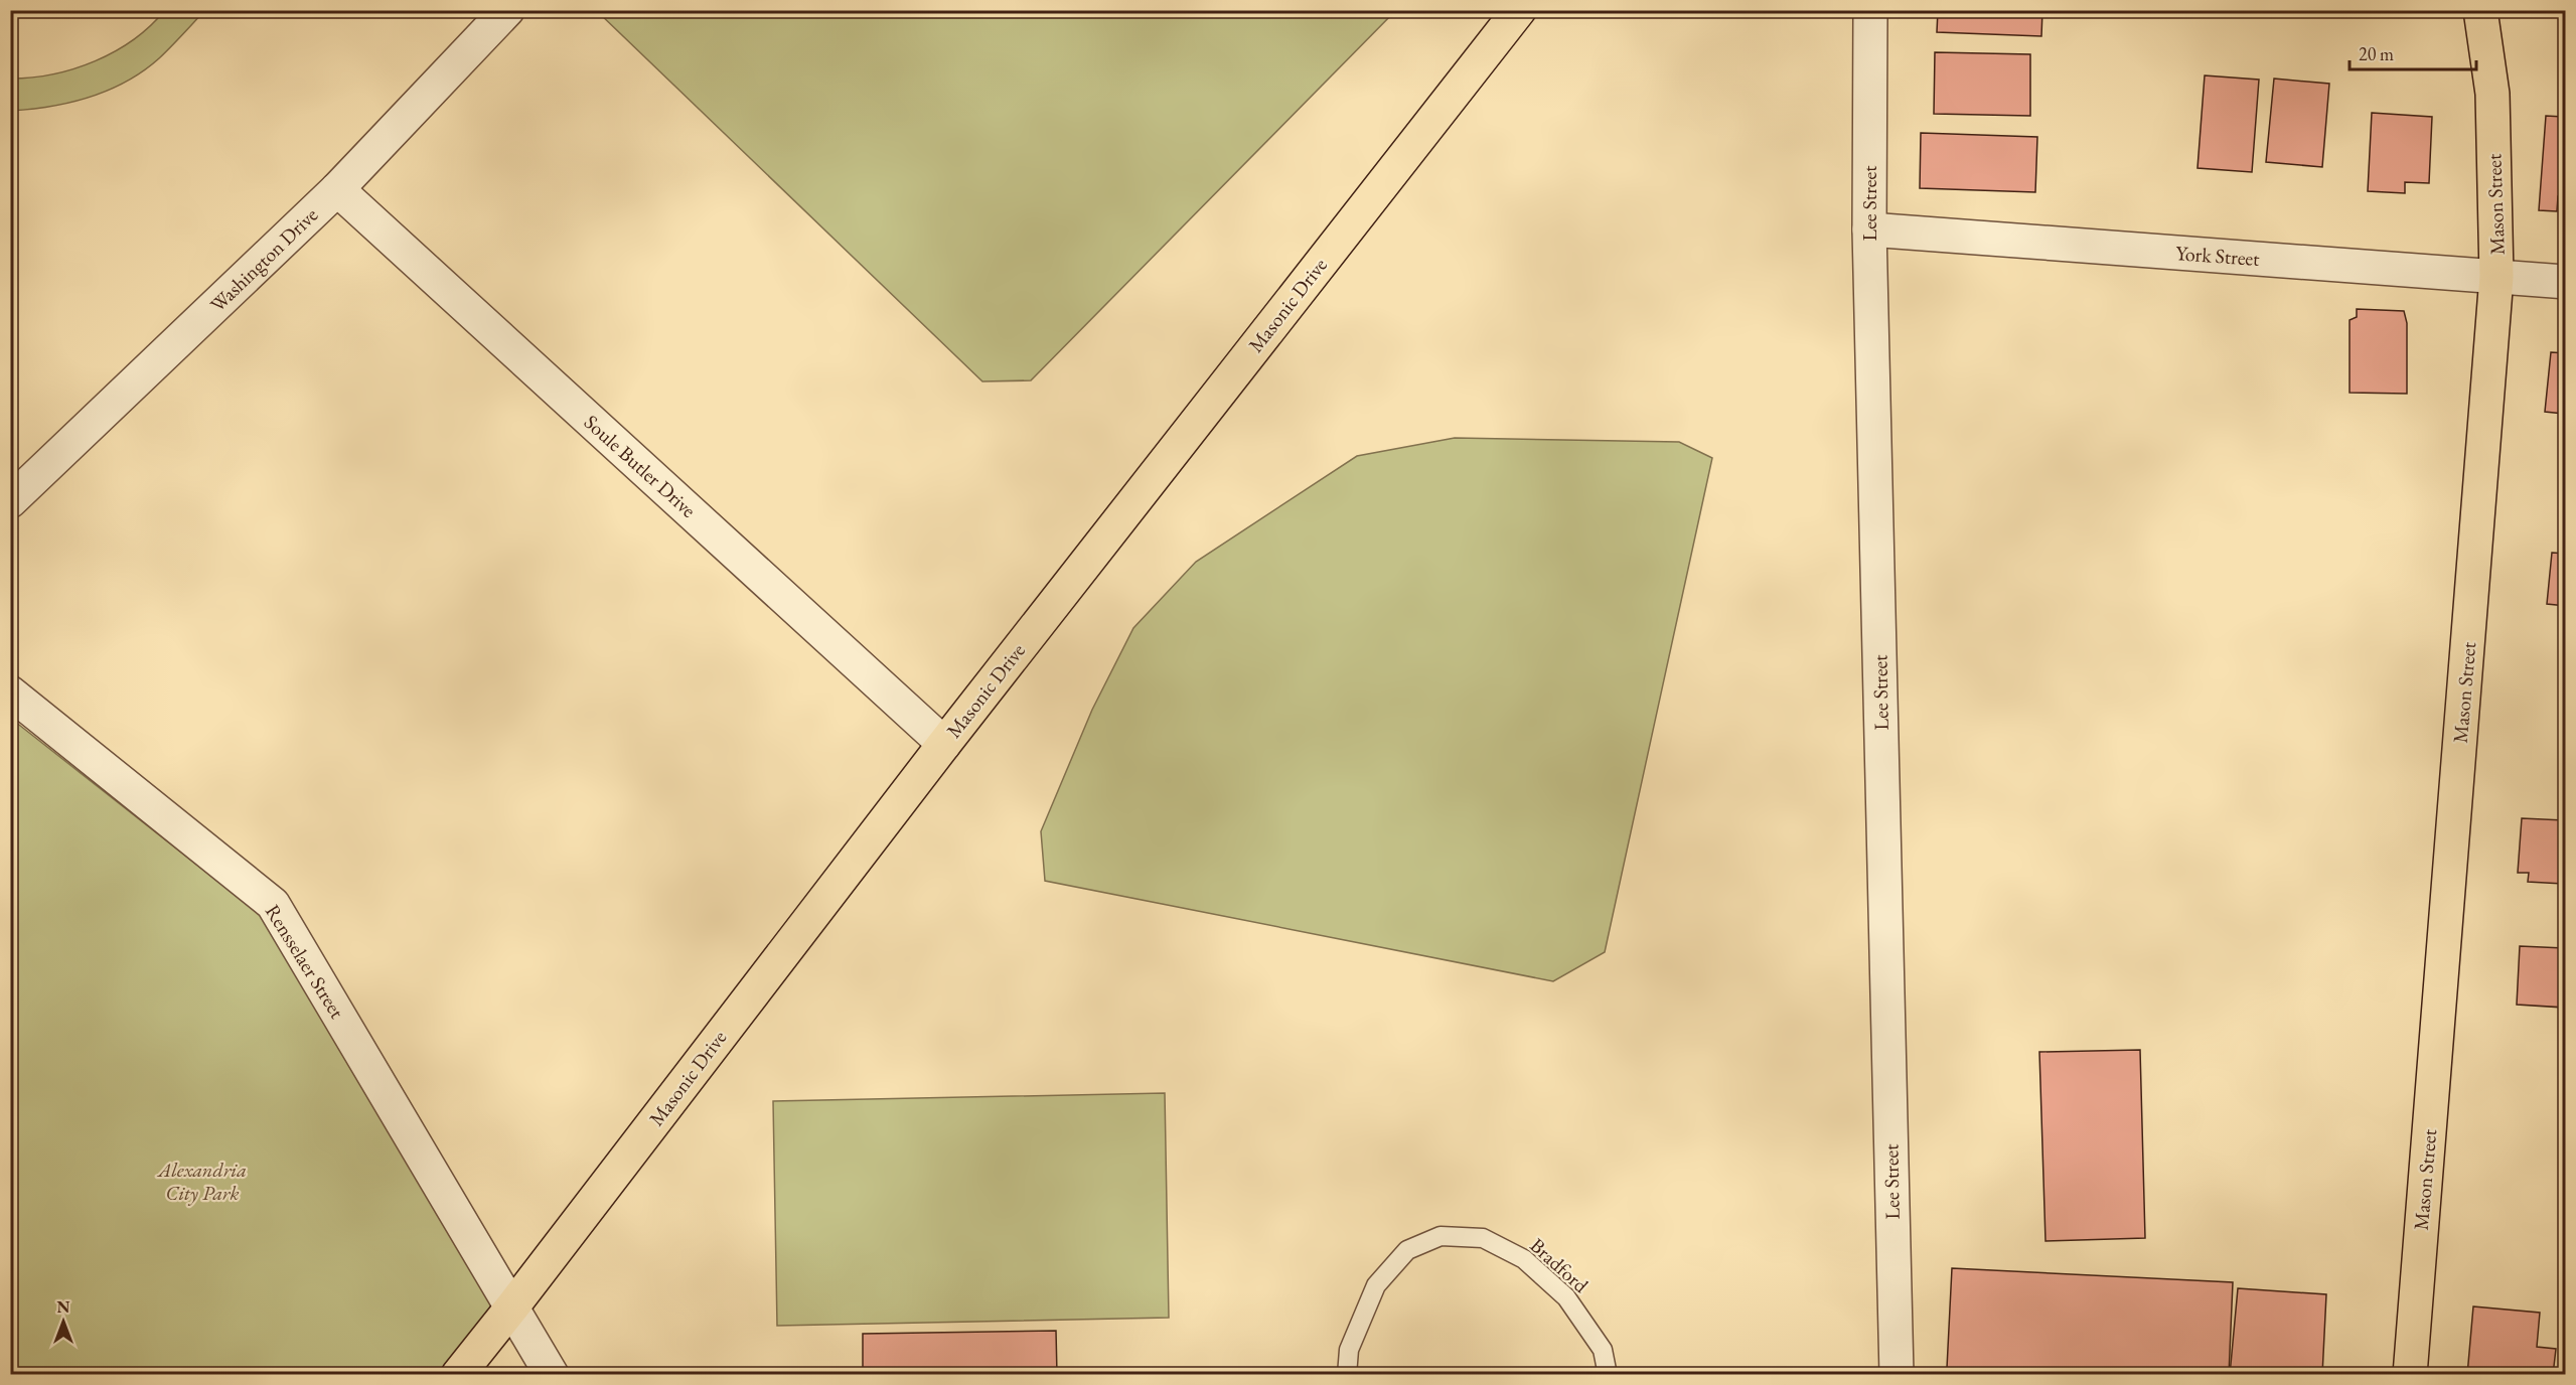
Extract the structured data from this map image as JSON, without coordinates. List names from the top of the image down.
{
  "streets": {
    "main road": ["Mason Street", "Masonic Drive"],
    "street": [
      "Lee Street",
      "York Street",
      "Washington Drive",
      "Soule Butler Drive",
      "Rensselaer Street"
    ],
    "lane": ["Bradford"]
  },
  "crossings": [
    ["Lee Street", "York Street"],
    ["Mason Street", "York Street"],
    ["Washington Drive", "Soule Butler Drive"],
    ["Masonic Drive", "Soule Butler Drive"],
    ["Masonic Drive", "Rensselaer Street"]
  ],
  "parks": ["Alexandria City Park"],
  "scale_bar": "20 m",
  "north": "top"
}
